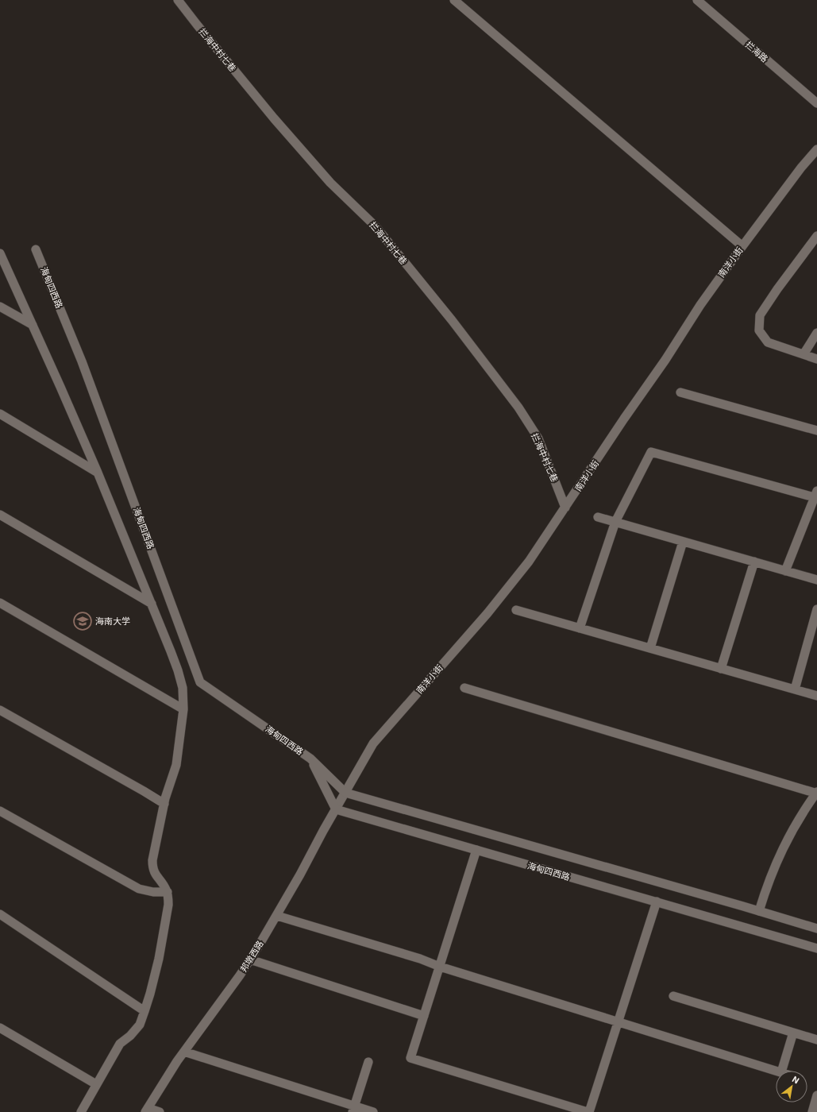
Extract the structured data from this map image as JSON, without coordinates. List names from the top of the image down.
{
  "streets": {
    "street": [
      "拦海中村七巷",
      "拦海路",
      "南洋小街",
      "海甸四西路",
      "邦墩西路"
    ]
  },
  "crossings": [
    ["拦海中村七巷", "南洋小街"],
    ["南洋小街", "海甸四西路"],
    ["南洋小街", "邦墩西路"],
    ["海甸四西路", "邦墩西路"]
  ],
  "places": {
    "school or university": ["海南大学"]
  },
  "north": "top right"
}
